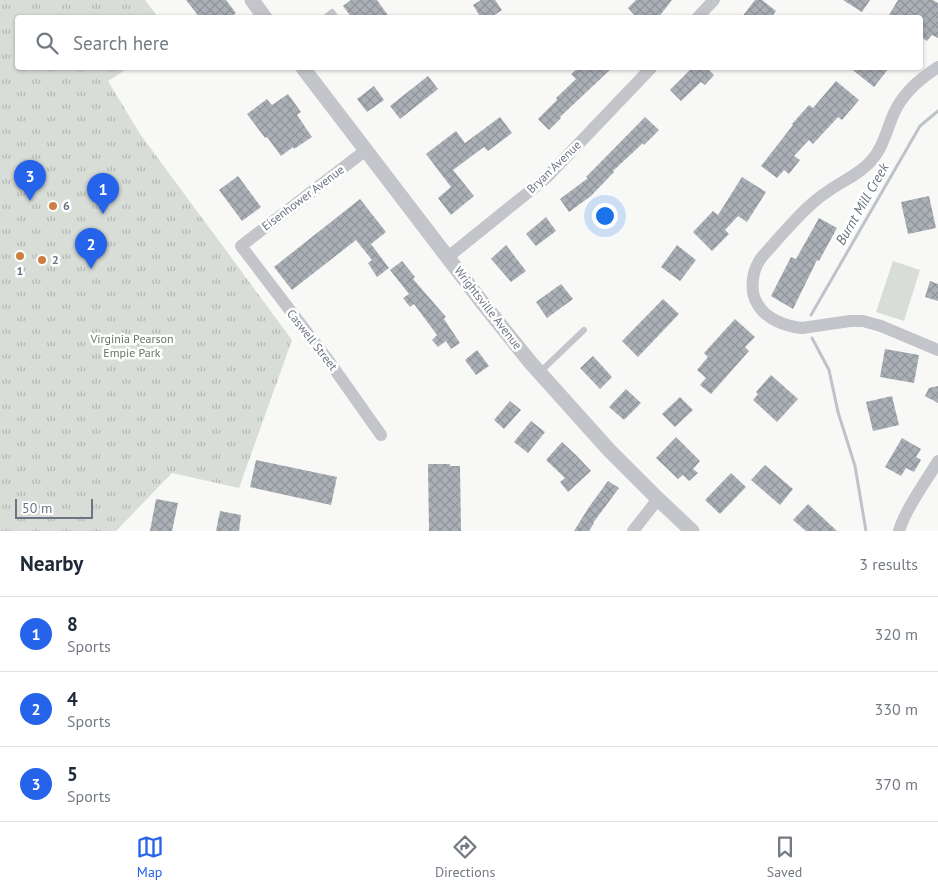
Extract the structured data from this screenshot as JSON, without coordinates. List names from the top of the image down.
{
  "streets": {
    "street": [
      "Bryan Avenue",
      "Eisenhower Avenue",
      "Wrightsville Avenue",
      "Caswell Street"
    ]
  },
  "crossings": [
    ["Bryan Avenue", "Wrightsville Avenue"],
    ["Eisenhower Avenue", "Wrightsville Avenue"],
    ["Eisenhower Avenue", "Caswell Street"]
  ],
  "water": ["Burnt Mill Creek"],
  "parks": ["Virginia Pearson Empie Park"],
  "places": ["6", "1", "2"],
  "scale_bar": "50 m",
  "page": {
    "search": "Search here",
    "pins": ["3", "1", "2"],
    "scale": "50 m",
    "heading": ["Nearby", "3 results"],
    "list": [
      {
        "mark": "1",
        "name": "8",
        "note": "Sports",
        "value": "320 m"
      },
      {
        "mark": "2",
        "name": "4",
        "note": "Sports",
        "value": "330 m"
      },
      {
        "mark": "3",
        "name": "5",
        "note": "Sports",
        "value": "370 m"
      }
    ],
    "nav": ["Map", "Directions", "Saved"]
  }
}
